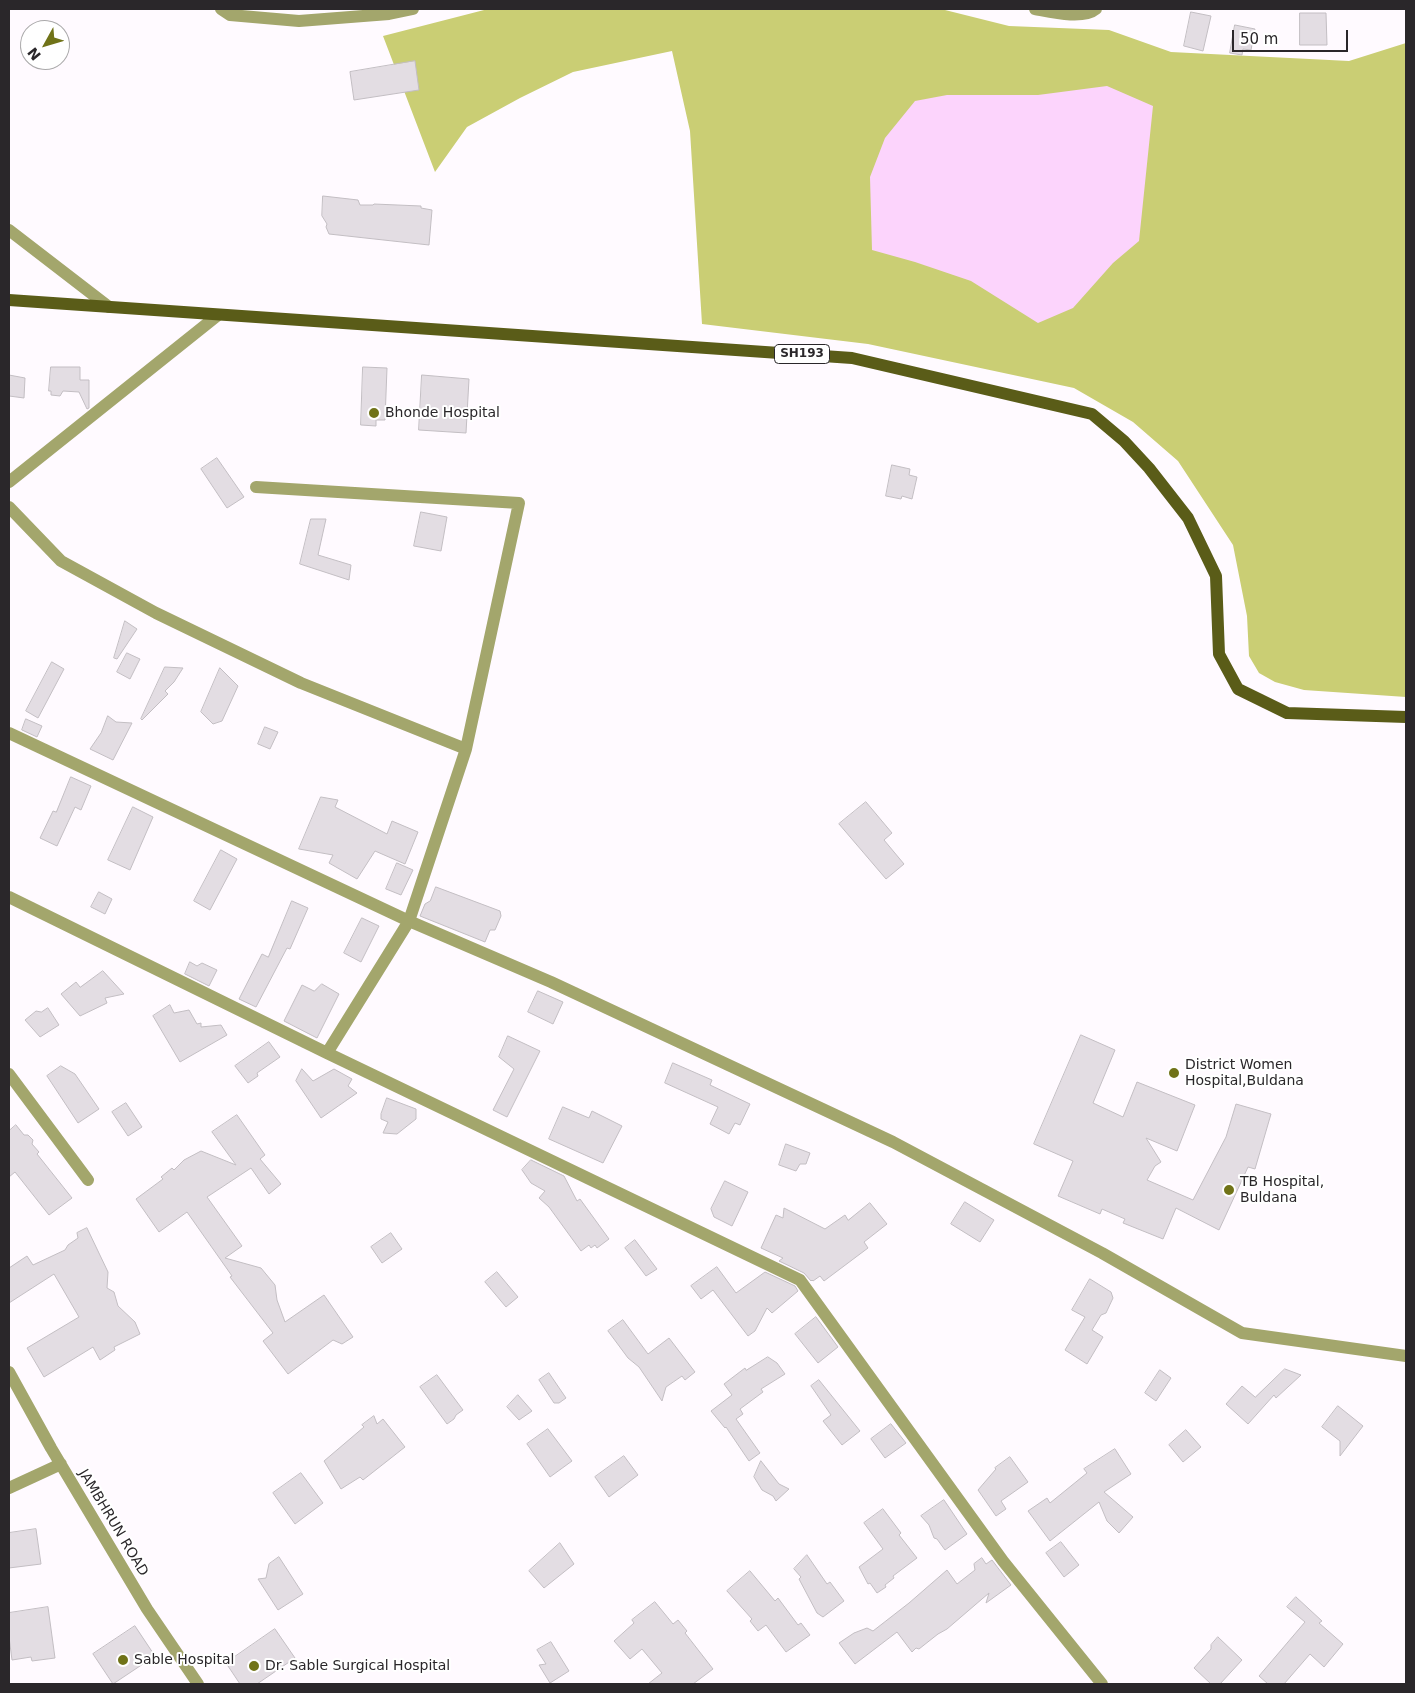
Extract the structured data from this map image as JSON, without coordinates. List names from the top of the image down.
{
  "streets": {
    "main road": ["SH193"],
    "street": ["JAMBHRUN ROAD"]
  },
  "places": [
    "Bhonde Hospital",
    "District Women Hospital,Buldana",
    "TB Hospital, Buldana",
    "Sable Hospital",
    "Dr. Sable Surgical Hospital"
  ],
  "scale_bar": "50 m",
  "north": "bottom left"
}
